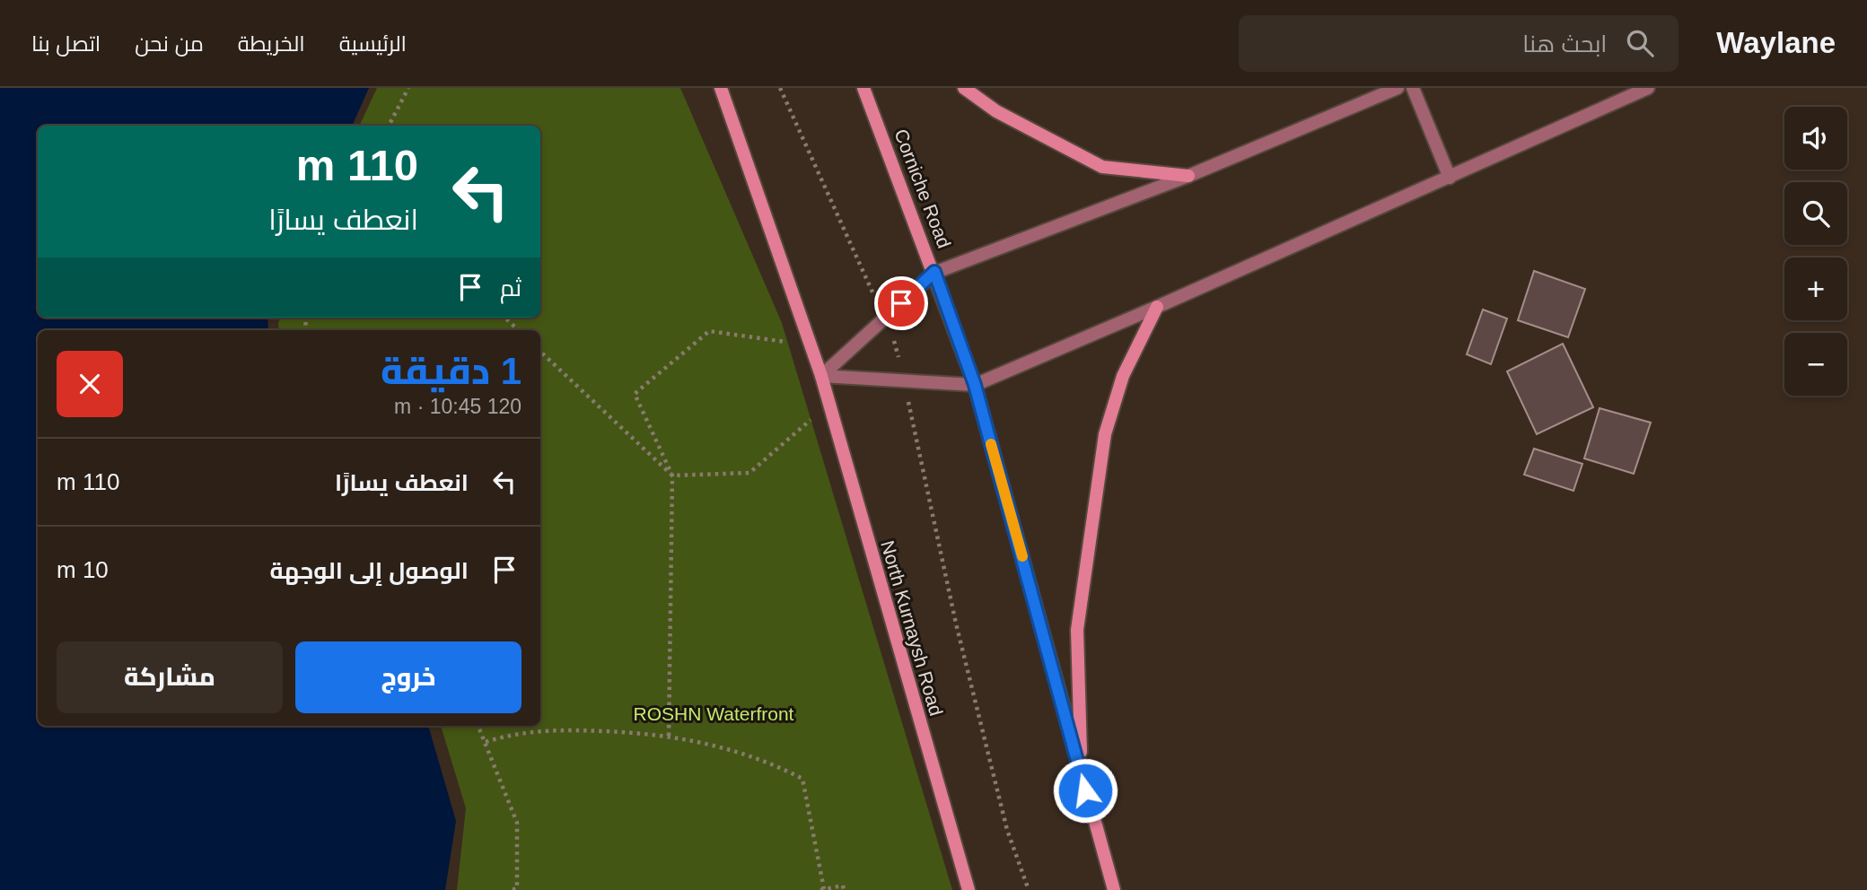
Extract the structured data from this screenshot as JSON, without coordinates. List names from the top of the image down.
{
  "streets": {
    "main road": ["Corniche Road", "North Kurnaysh Road"]
  },
  "parks": ["ROSHN Waterfront"],
  "page": {
    "header": "Waylane",
    "search": "ابحث هنا",
    "nav": [
      "الرئيسية",
      "الخريطة",
      "من نحن",
      "اتصل بنا"
    ],
    "map_buttons": ["+", "−"],
    "turn": ["110 m", "انعطف يسارًا"],
    "then": "ثم",
    "heading": ["1 دقيقة", "120 m · 10:45"],
    "list": [
      {
        "name": "انعطف يسارًا",
        "value": "110 m"
      },
      {
        "name": "الوصول إلى الوجهة",
        "value": "10 m"
      }
    ],
    "buttons": ["خروج", "مشاركة"]
  }
}
